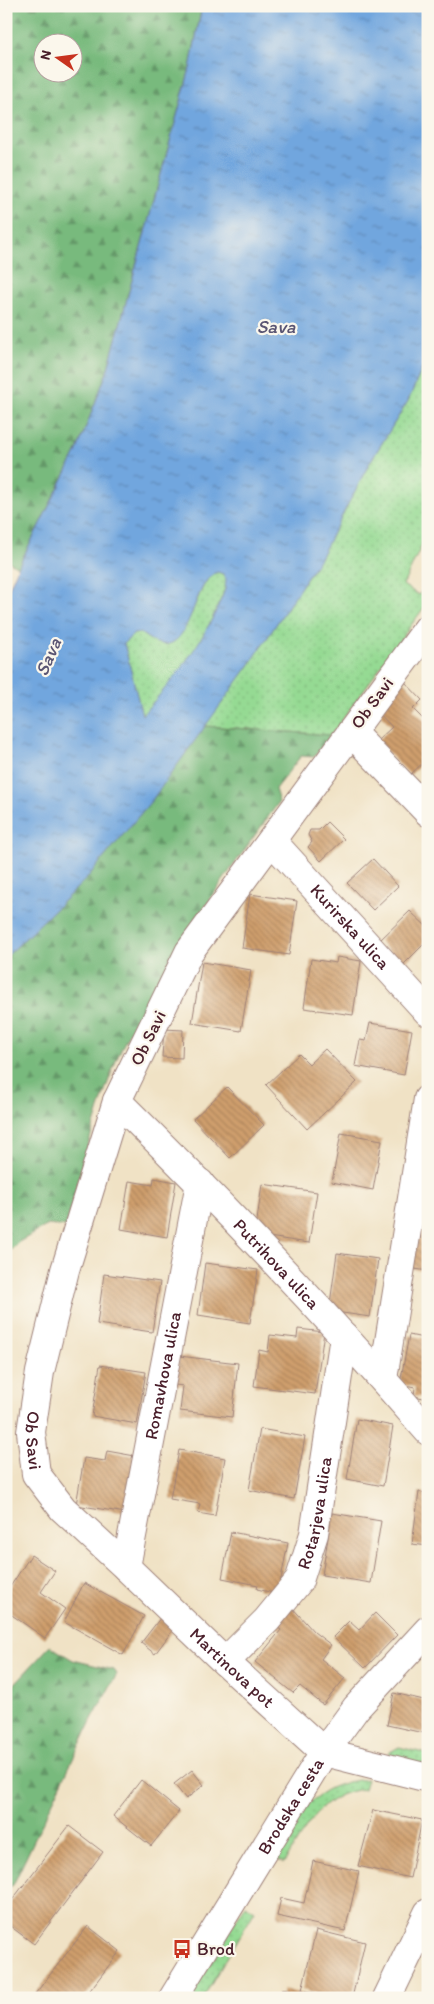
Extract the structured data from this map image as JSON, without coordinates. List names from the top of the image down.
{
  "streets": {
    "street": [
      "Ob Savi",
      "Kurirska ulica",
      "Putrihova ulica",
      "Romavhova ulica",
      "Rotarjeva ulica",
      "Martinova pot",
      "Brodska cesta"
    ]
  },
  "crossings": [
    ["Ob Savi", "Kurirska ulica"],
    ["Ob Savi", "Putrihova ulica"],
    ["Ob Savi", "Martinova pot"],
    ["Putrihova ulica", "Romavhova ulica"],
    ["Putrihova ulica", "Rotarjeva ulica"],
    ["Romavhova ulica", "Martinova pot"],
    ["Rotarjeva ulica", "Martinova pot"],
    ["Martinova pot", "Brodska cesta"]
  ],
  "water": ["Sava"],
  "places": {
    "bus stop": ["Brod"]
  },
  "north": "left"
}
